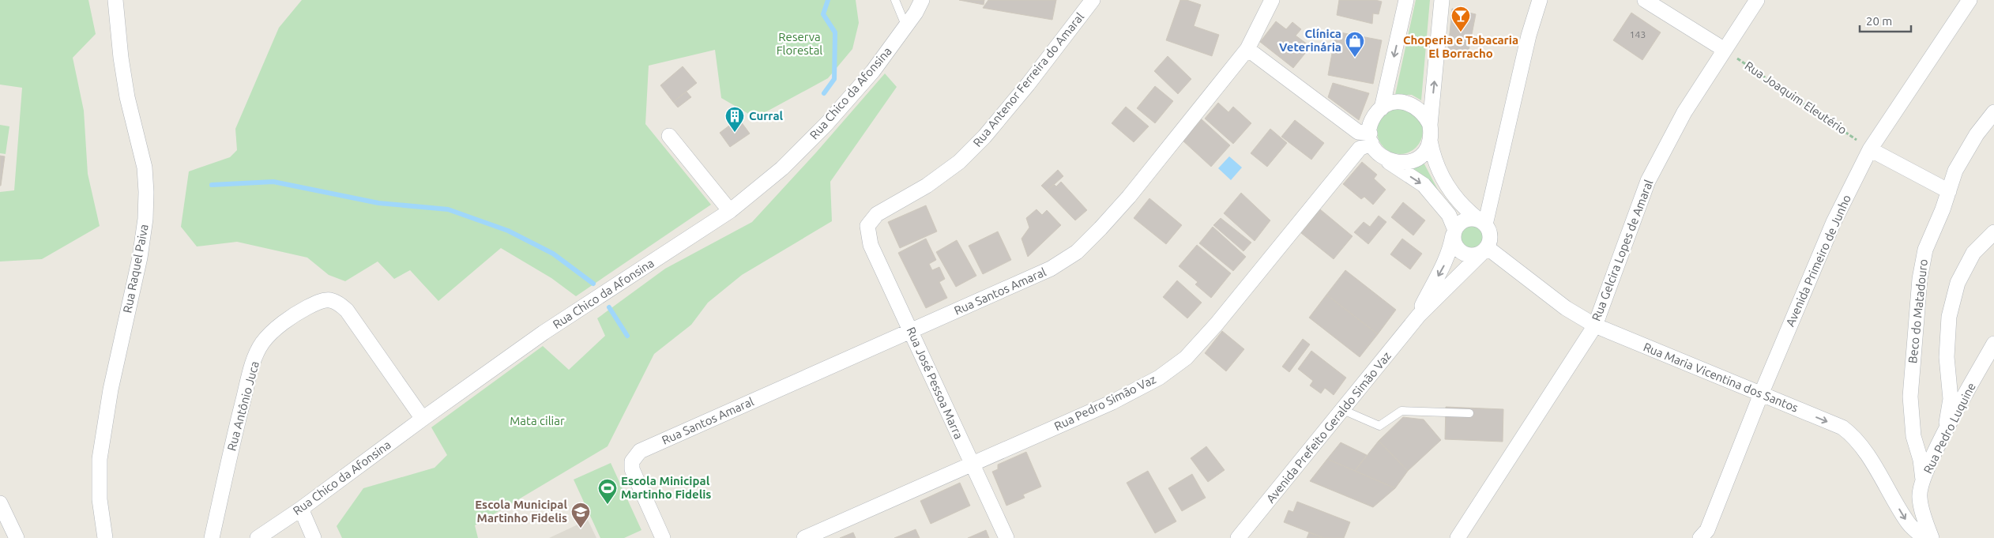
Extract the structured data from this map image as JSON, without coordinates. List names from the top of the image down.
{
  "streets": {
    "street": [
      "Rua Antenor Ferreira do Amaral",
      "Rua Chico da Afonsina",
      "Rua Gelcira Lopes de Amaral",
      "Avenida Primeiro de Junho",
      "Rua Raquel Paiva",
      "Rua Santos Amaral",
      "Beco do Matadouro",
      "Rua Maria Vicentina dos Santos",
      "Rua José Pessoa Marra",
      "Rua Pedro Simão Vaz",
      "Rua Antônio Juca",
      "Avenida Prefeito Geraldo Simão Vaz",
      "Rua Pedro Luquine"
    ],
    "path": ["Rua Joaquim Eleutério"]
  },
  "crossings": [
    ["Rua Antenor Ferreira do Amaral", "Rua José Pessoa Marra"],
    ["Rua Chico da Afonsina", "Rua Antônio Juca"],
    ["Rua Joaquim Eleutério", "Rua Gelcira Lopes de Amaral"],
    ["Rua Joaquim Eleutério", "Avenida Primeiro de Junho"],
    ["Rua Gelcira Lopes de Amaral", "Rua Maria Vicentina dos Santos"],
    ["Avenida Primeiro de Junho", "Rua Maria Vicentina dos Santos"],
    ["Rua Santos Amaral", "Rua José Pessoa Marra"],
    ["Beco do Matadouro", "Rua Pedro Luquine"],
    ["Rua José Pessoa Marra", "Rua Pedro Simão Vaz"]
  ],
  "one_way": ["Rua Maria Vicentina dos Santos"],
  "parks": ["Reserva Florestal", "Mata ciliar"],
  "places": {
    "bar": ["Choperia e Tabacaria El Borracho"],
    "shop": ["Clínica Veterinária"],
    "building": ["Curral"],
    "sports": ["Escola Minicipal Martinho Fidelis"],
    "school or university": ["Escola Municipal Martinho Fidelis"]
  },
  "house_numbers": ["143"],
  "scale_bar": "20 m"
}
